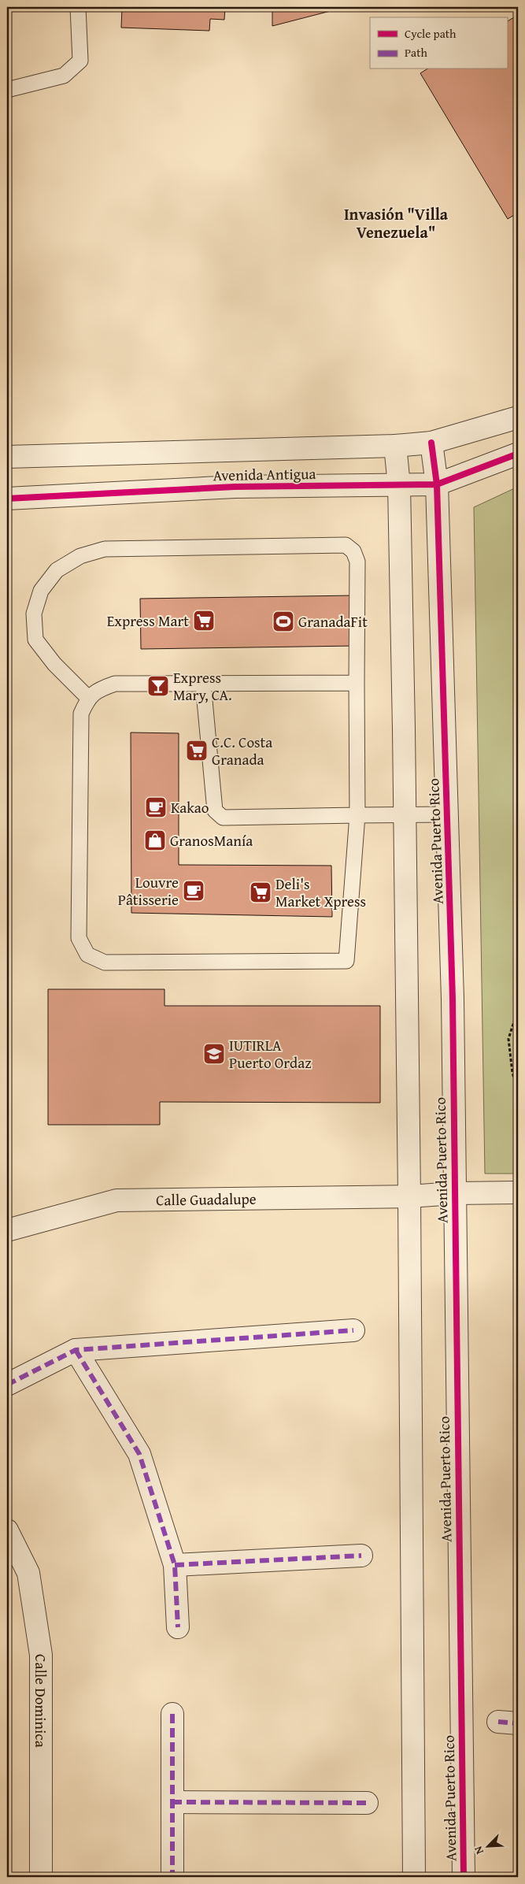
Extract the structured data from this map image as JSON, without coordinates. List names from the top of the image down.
{
  "streets": {
    "street": [
      "Avenida Antigua",
      "Avenida Puerto Rico",
      "Calle Guadalupe",
      "Calle Dominica"
    ]
  },
  "crossings": [
    ["Avenida Antigua", "Avenida Puerto Rico"],
    ["Avenida Puerto Rico", "Calle Guadalupe"]
  ],
  "districts": ["Invasión \"Villa Venezuela\""],
  "places": {
    "supermarket": ["Express Mart", "C.C. Costa Granada", "Deli's Market Xpress"],
    "sports": ["GranadaFit"],
    "bar": ["Express Mary, CA."],
    "cafe": ["Kakao", "Louvre Pâtisserie"],
    "shop": ["GranosManía"],
    "school or university": ["IUTIRLA Puerto Ordaz"]
  },
  "legend": ["Cycle path", "Path"],
  "north": "bottom left"
}
